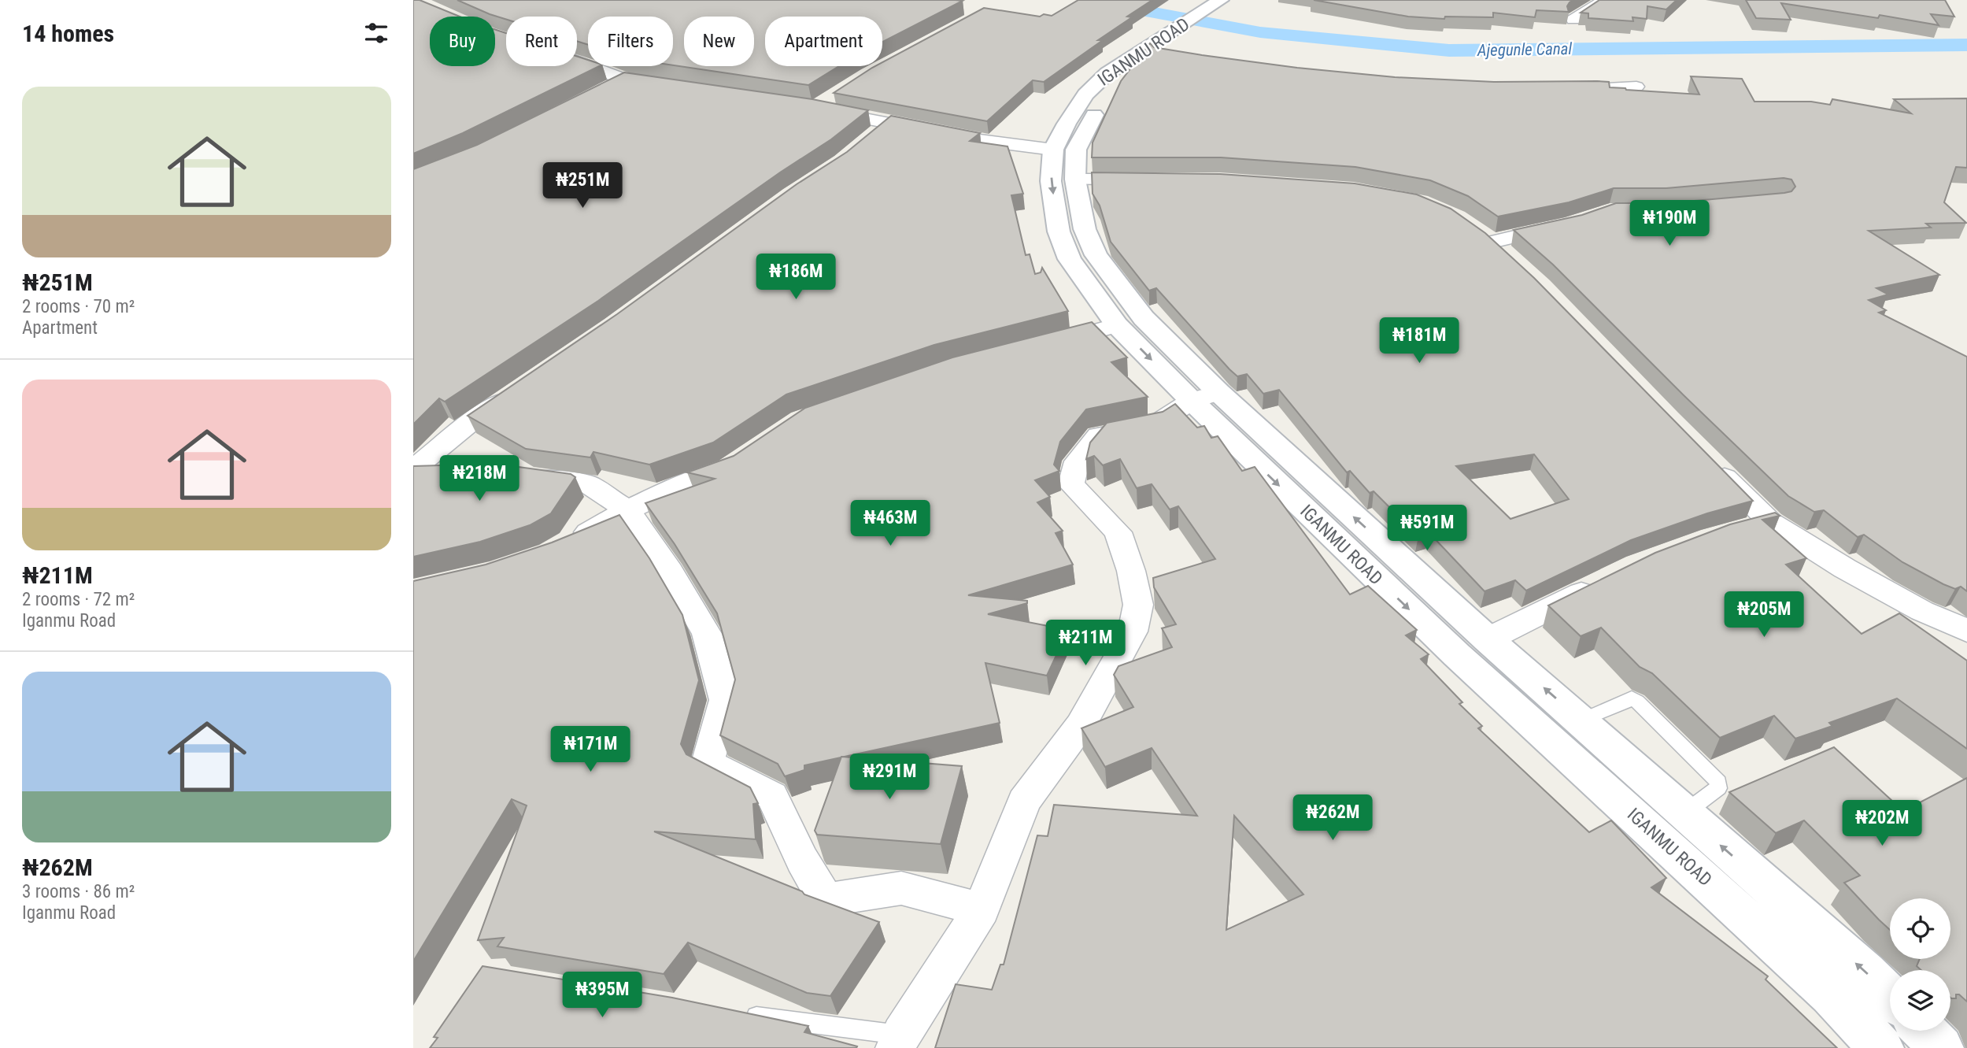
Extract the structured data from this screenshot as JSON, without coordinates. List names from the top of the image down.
{
  "streets": {
    "main road": ["IGANMU ROAD"]
  },
  "water": ["Ajegunle Canal"],
  "page": {
    "heading": "14 homes",
    "chip": [
      "Buy",
      "Rent",
      "Filters",
      "New",
      "Apartment"
    ],
    "list": [
      {
        "name": "₦251M",
        "note": "2 rooms · 70 m² · Apartment"
      },
      {
        "name": "₦211M",
        "note": "2 rooms · 72 m² · Iganmu Road"
      },
      {
        "name": "₦262M",
        "note": "3 rooms · 86 m² · Iganmu Road"
      }
    ],
    "price": [
      "₦251M",
      "₦190M",
      "₦186M",
      "₦181M",
      "₦218M",
      "₦463M",
      "₦591M",
      "₦205M",
      "₦211M",
      "₦171M",
      "₦291M",
      "₦262M",
      "₦202M",
      "₦395M"
    ]
  }
}
